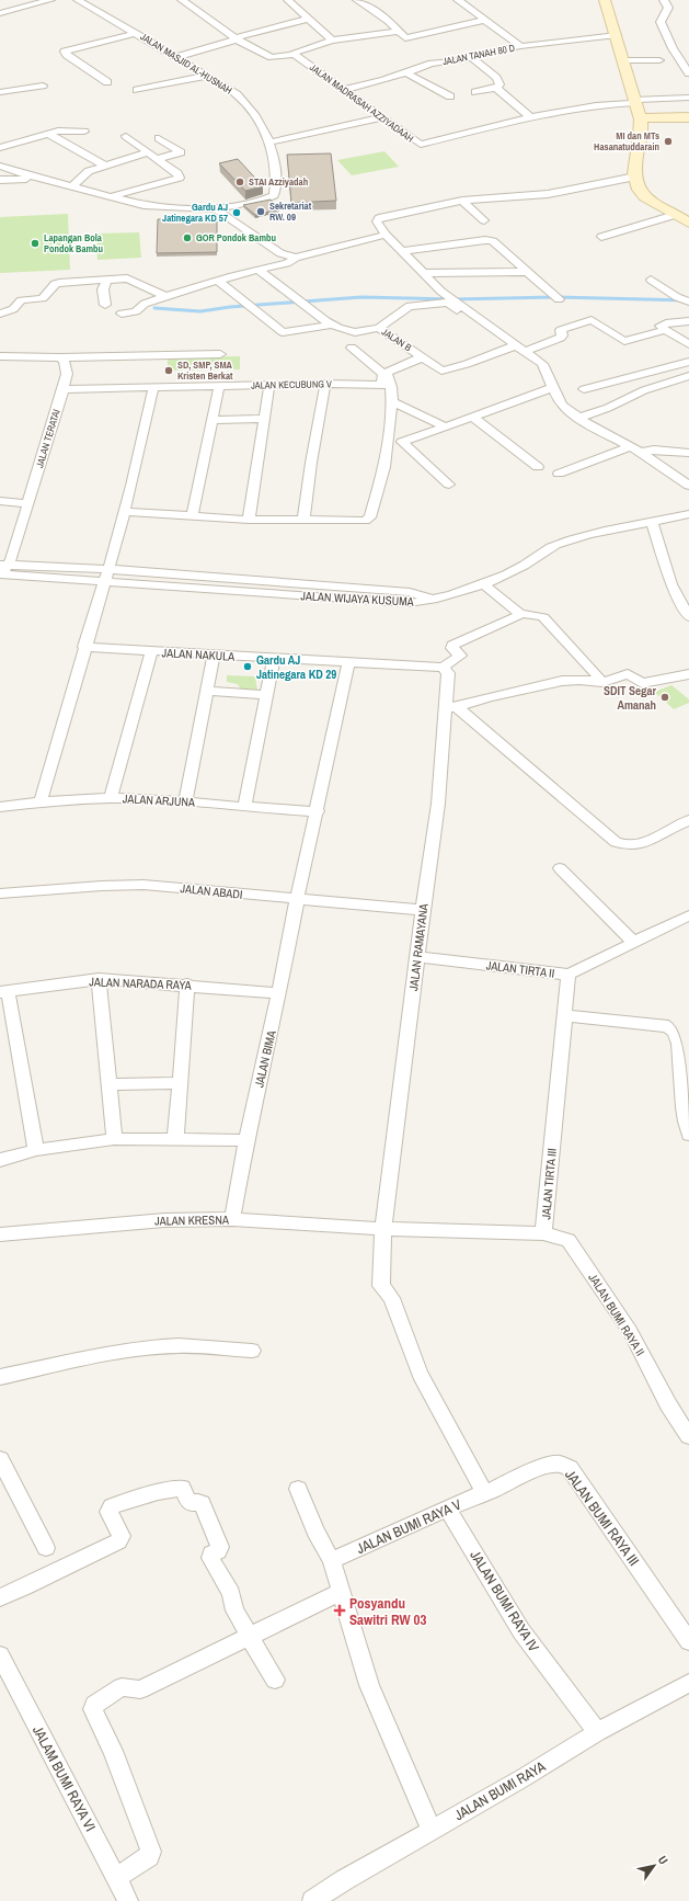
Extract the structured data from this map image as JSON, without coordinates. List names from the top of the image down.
{
  "streets": {
    "street": [
      "JALAN TANAH 80 D",
      "JALAN MASJID AL-HUSNAH",
      "JALAN MADRASAH AZZIYADAAH",
      "JALAN B",
      "JALAN KECUBUNG V",
      "JALAN TERATAI",
      "JALAN WIJAYA KUSUMA",
      "JALAN NAKULA",
      "JALAN ARJUNA",
      "JALAN ABADI",
      "JALAN RAMAYANA",
      "JALAN TIRTA II",
      "JALAN NARADA RAYA",
      "JALAN BIMA",
      "JALAN TIRTA III",
      "JALAN KRESNA",
      "JALAN BUMI RAYA II",
      "JALAN BUMI RAYA III",
      "JALAN BUMI RAYA V",
      "JALAN BUMI RAYA IV",
      "JALAM BUMI RAYA VI",
      "JALAN BUMI RAYA"
    ]
  },
  "crossings": [
    ["JALAN TANAH 80 D", "JALAN MADRASAH AZZIYADAAH"],
    ["JALAN KECUBUNG V", "JALAN TERATAI"],
    ["JALAN TERATAI", "JALAN WIJAYA KUSUMA"],
    ["JALAN NAKULA", "JALAN RAMAYANA"],
    ["JALAN NAKULA", "JALAN BIMA"],
    ["JALAN ARJUNA", "JALAN BIMA"],
    ["JALAN ABADI", "JALAN RAMAYANA"],
    ["JALAN ABADI", "JALAN BIMA"],
    ["JALAN RAMAYANA", "JALAN TIRTA II"],
    ["JALAN RAMAYANA", "JALAN TIRTA III"],
    ["JALAN RAMAYANA", "JALAN KRESNA"],
    ["JALAN TIRTA II", "JALAN TIRTA III"],
    ["JALAN NARADA RAYA", "JALAN BIMA"],
    ["JALAN BIMA", "JALAN KRESNA"],
    ["JALAN TIRTA III", "JALAN KRESNA"],
    ["JALAN TIRTA III", "JALAN BUMI RAYA II"],
    ["JALAN BUMI RAYA III", "JALAN BUMI RAYA V"],
    ["JALAN BUMI RAYA V", "JALAN BUMI RAYA IV"],
    ["JALAN BUMI RAYA IV", "JALAN BUMI RAYA"]
  ],
  "places": {
    "other": [
      "MI dan MTs Hasanatuddarain",
      "STAI Azziyadah",
      "Sekretariat RW. 09",
      "Gardu AJ Jatinegara KD 57",
      "GOR Pondok Bambu",
      "Lapangan Bola Pondok Bambu",
      "SD, SMP, SMA Kristen Berkat",
      "Gardu AJ Jatinegara KD 29",
      "SDIT Segar Amanah"
    ],
    "health": ["Posyandu Sawitri RW 03"]
  },
  "north": "top right"
}
